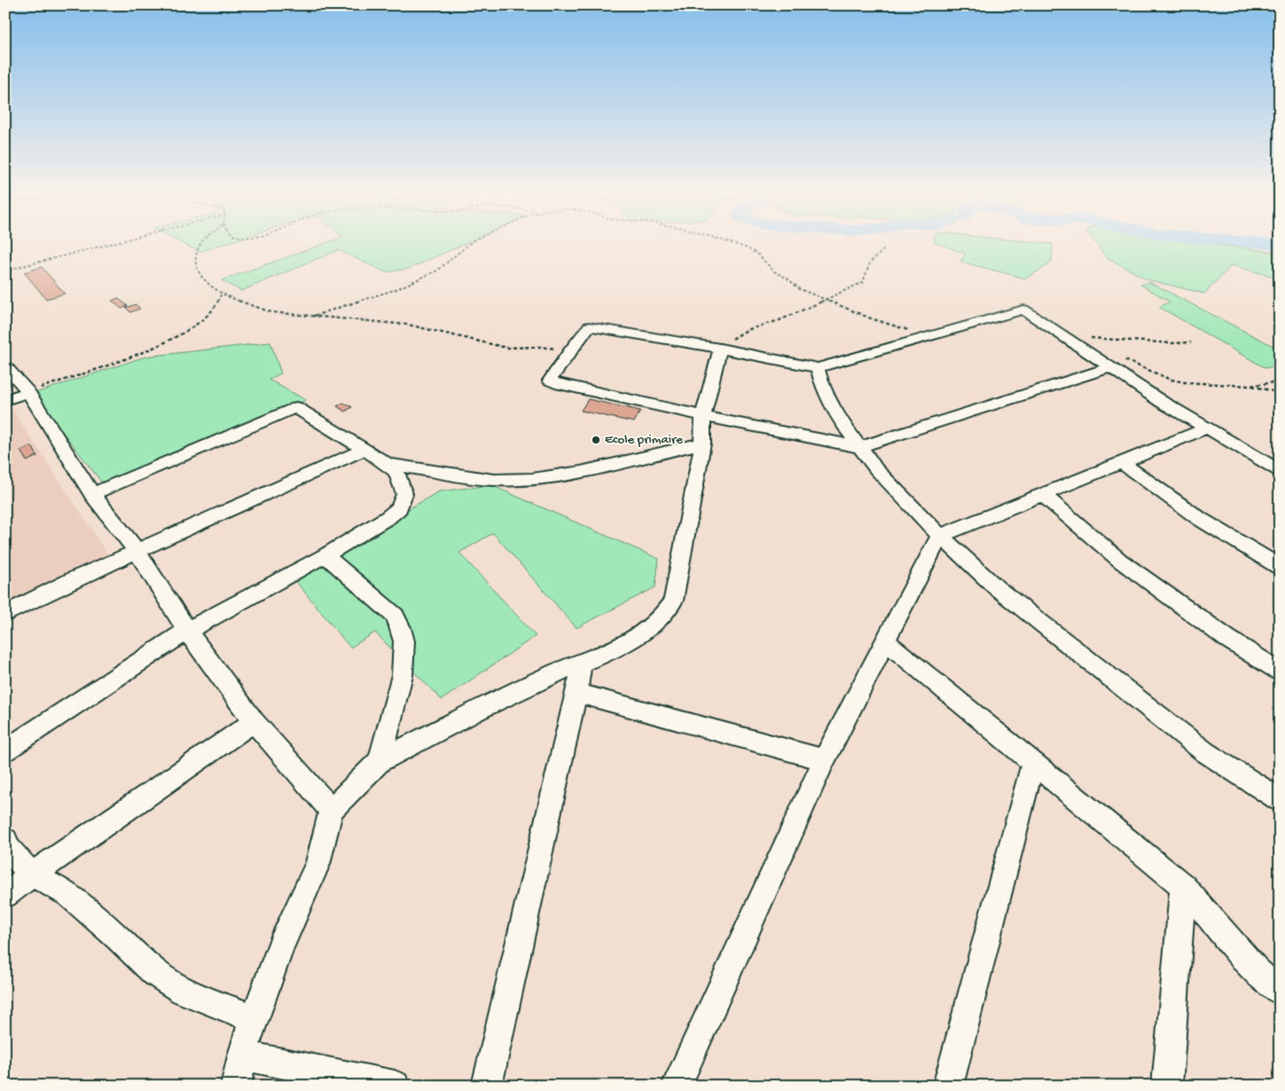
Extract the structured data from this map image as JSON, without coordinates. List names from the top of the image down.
{
  "places": ["Ecole primaire"]
}
